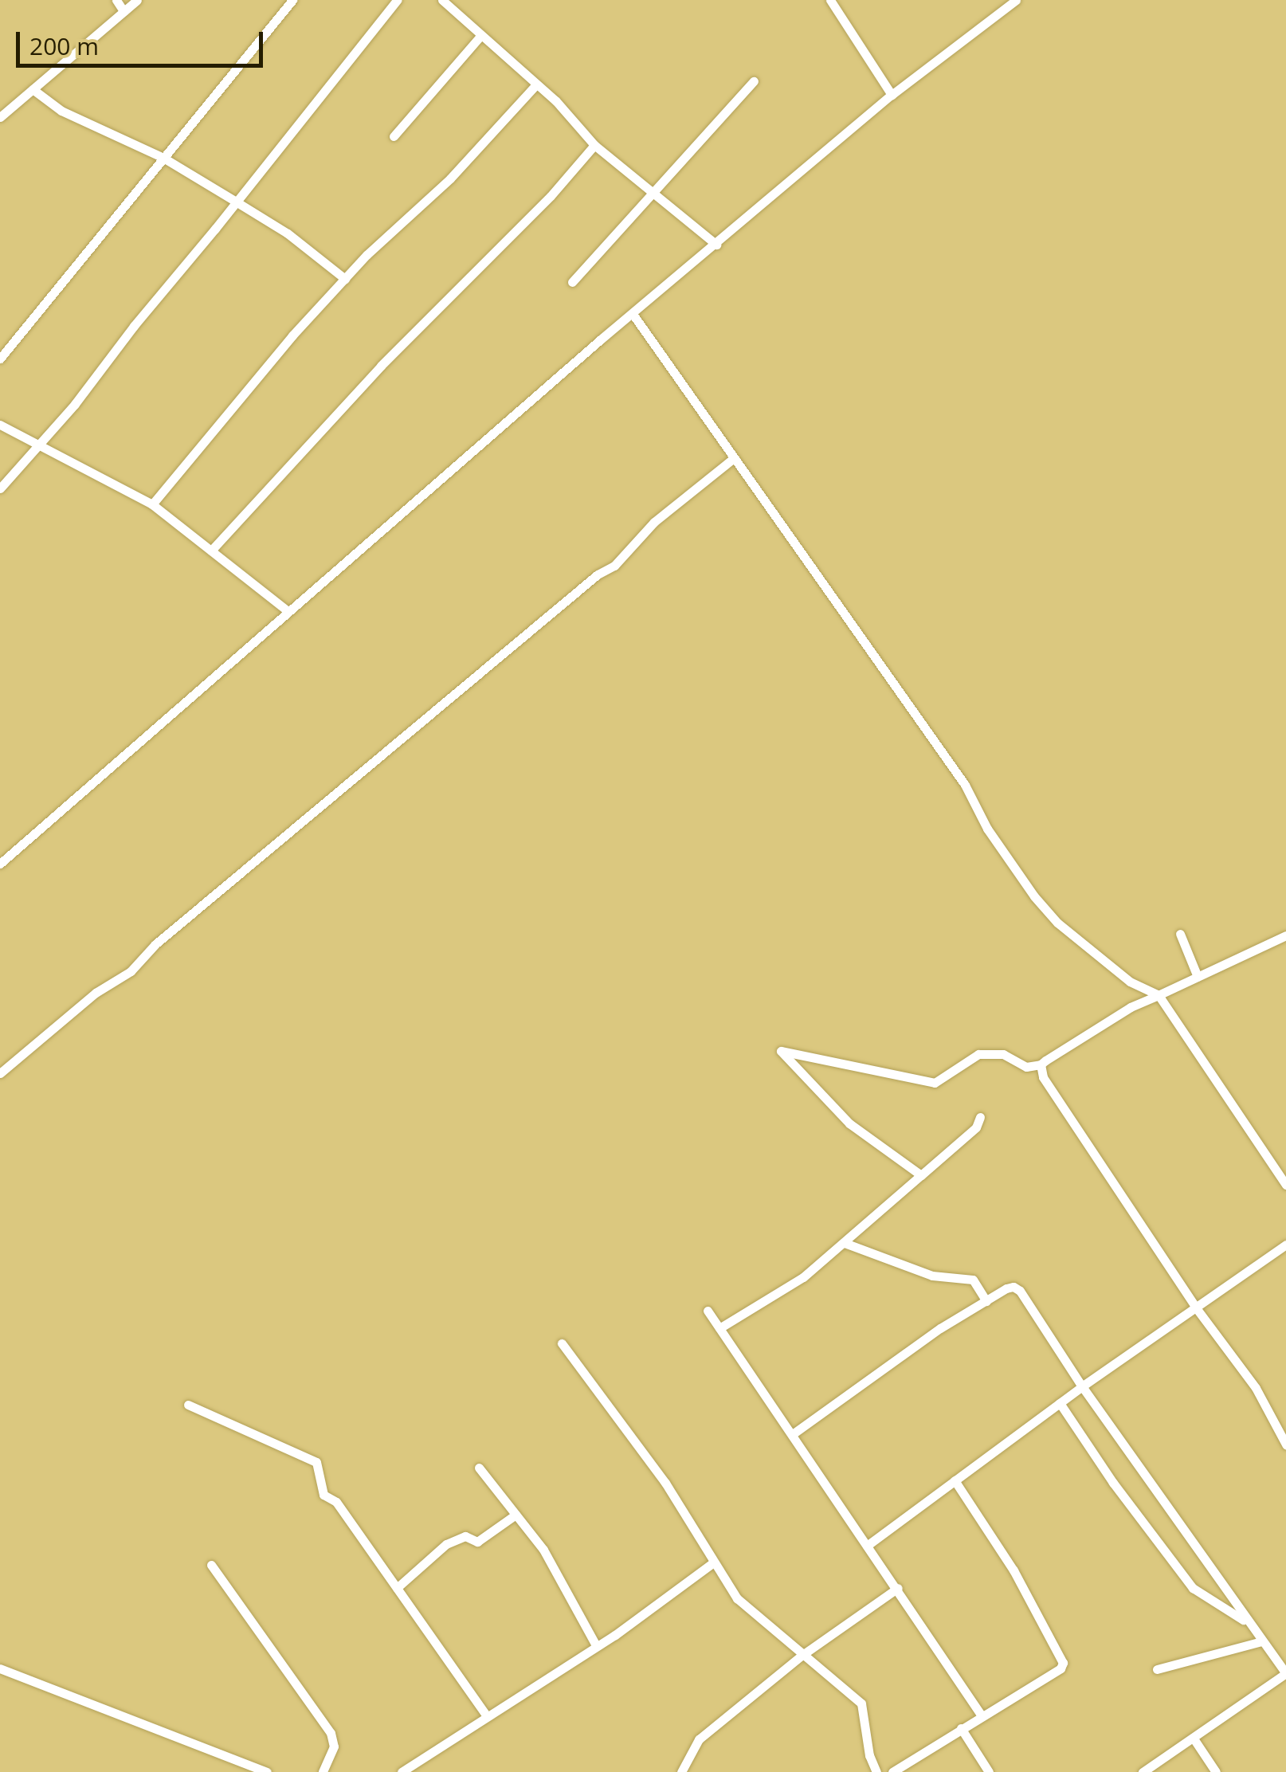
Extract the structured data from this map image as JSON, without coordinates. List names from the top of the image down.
{
  "scale_bar": "200 m"
}
